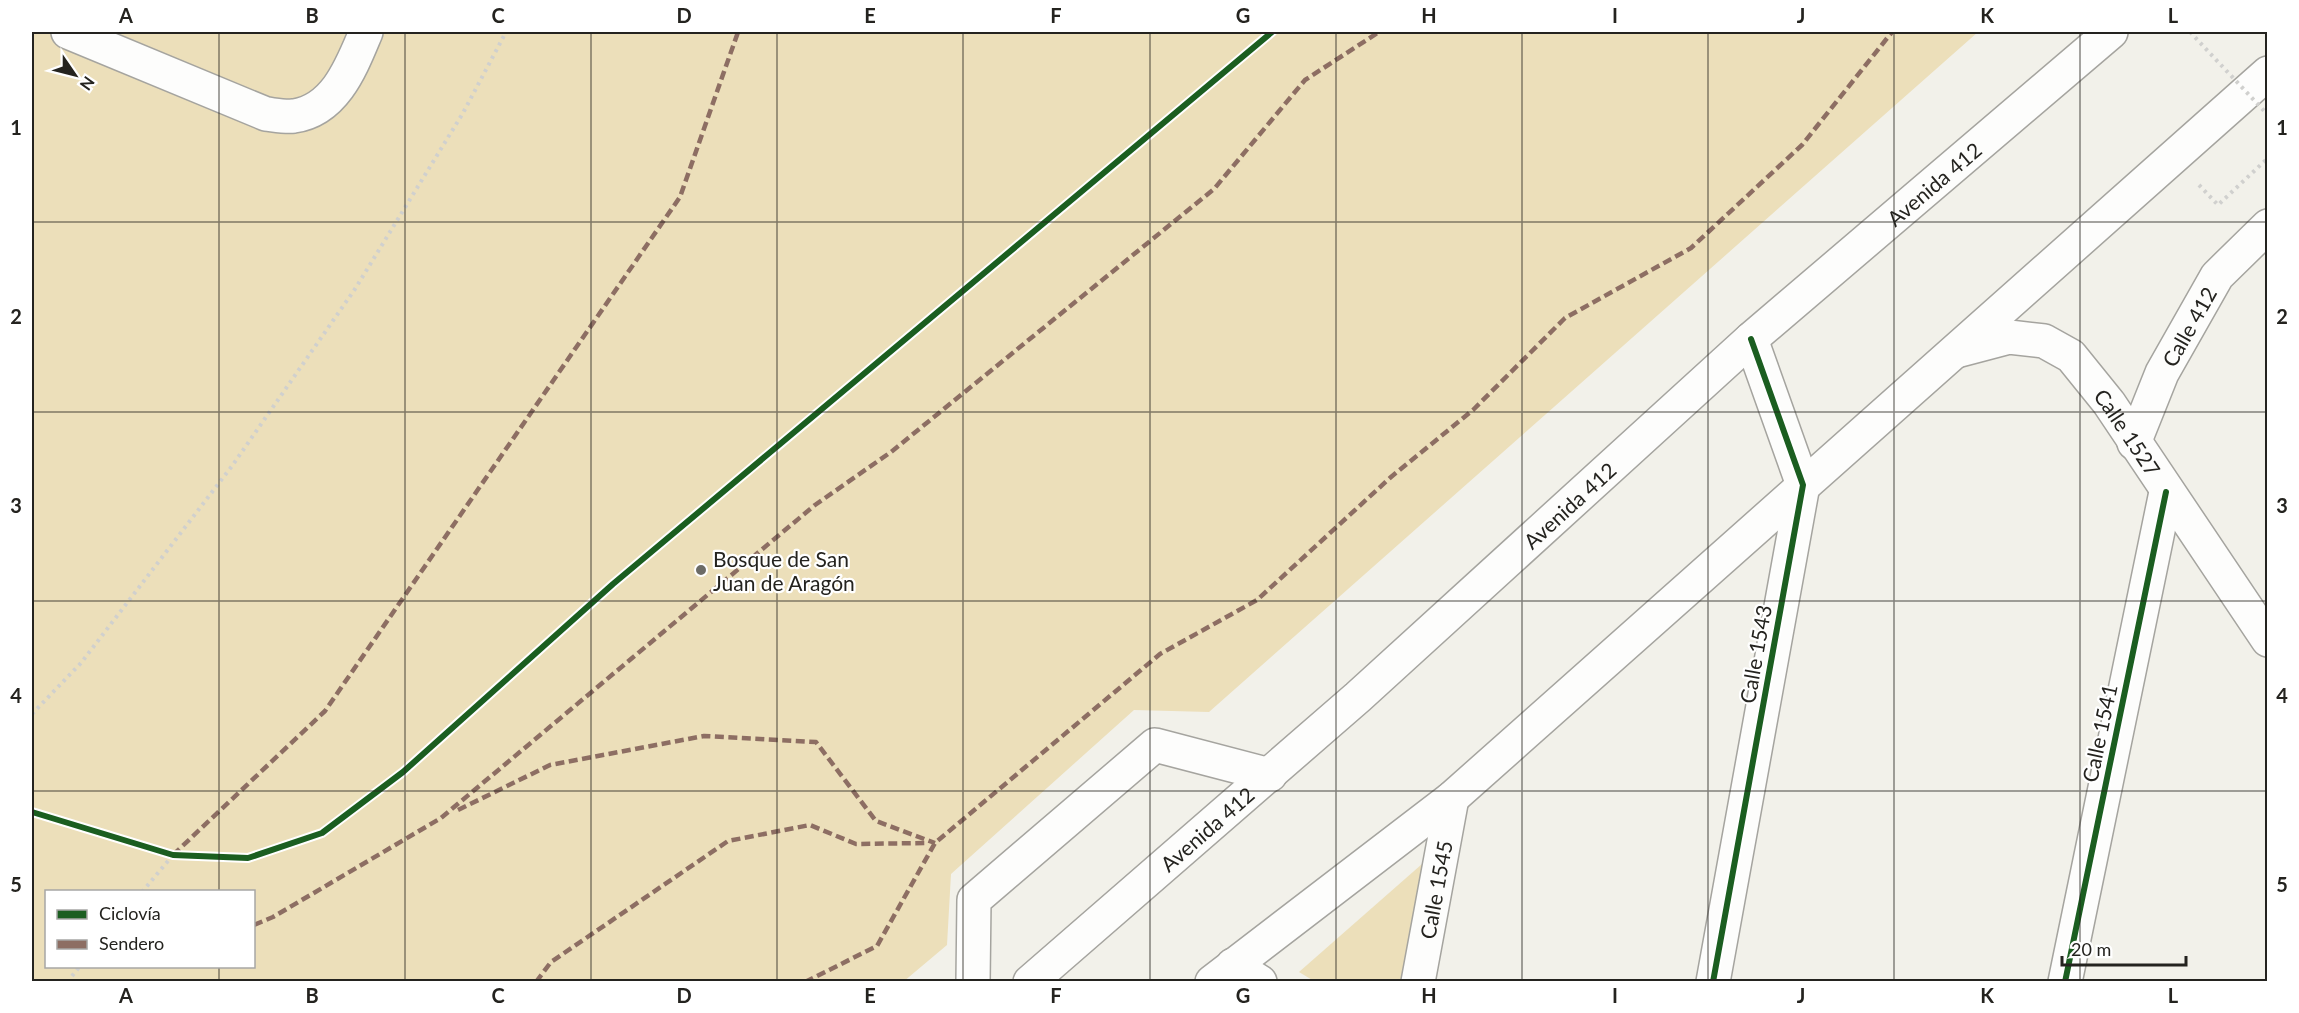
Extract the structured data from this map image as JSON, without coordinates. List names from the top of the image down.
{
  "streets": {
    "main road": [
      "Avenida 412",
      "Calle 412",
      "Calle 1527",
      "Calle 1543",
      "Calle 1541",
      "Calle 1545"
    ]
  },
  "crossings": [
    ["Avenida 412", "Calle 1543"],
    ["Calle 412", "Calle 1527"],
    ["Calle 1527", "Calle 1541"]
  ],
  "places": ["Bosque de San Juan de Aragón"],
  "legend": ["Ciclovía", "Sendero"],
  "scale_bar": "20 m",
  "north": "bottom right",
  "grid": {
    "columns": [
      "A",
      "B",
      "C",
      "D",
      "E",
      "F",
      "G",
      "H",
      "I",
      "J",
      "K",
      "L"
    ],
    "rows": [
      "1",
      "2",
      "3",
      "4",
      "5"
    ]
  }
}
